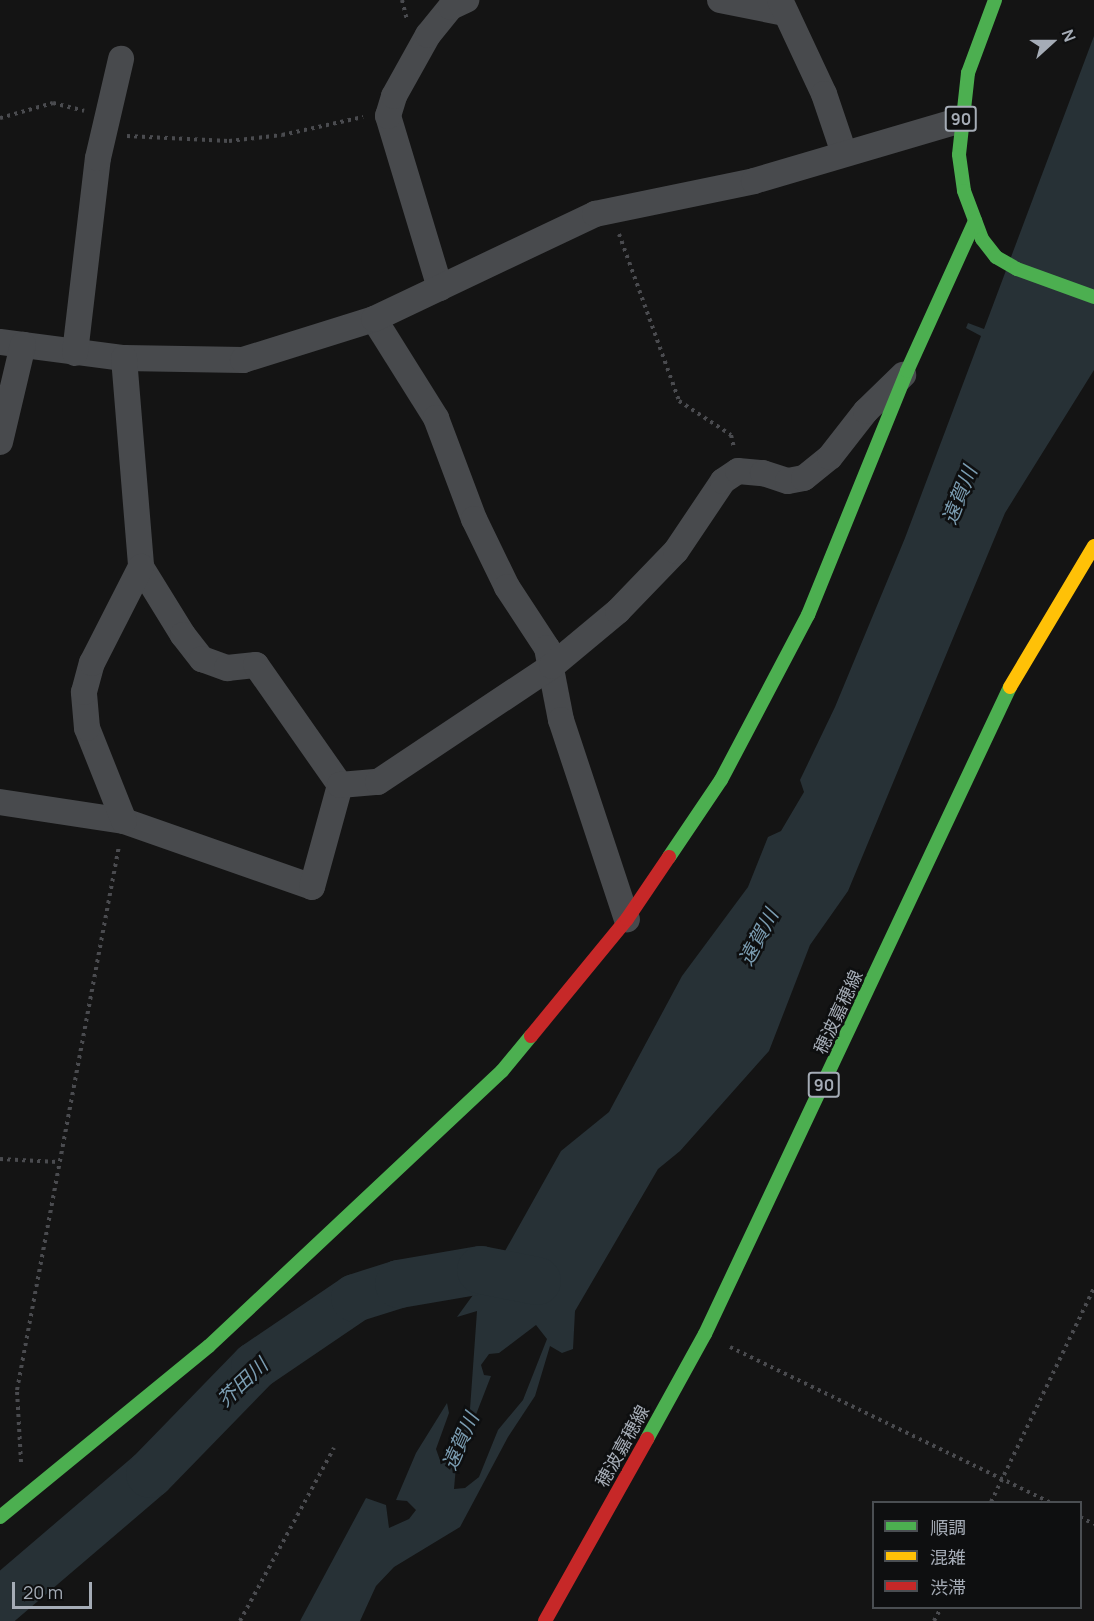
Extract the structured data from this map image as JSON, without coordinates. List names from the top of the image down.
{
  "streets": {
    "street": ["90", "穂波嘉穂線"]
  },
  "water": ["遠賀川", "芥田川"],
  "legend": ["順調", "混雑", "渋滞"],
  "scale_bar": "20 m",
  "north": "right"
}
